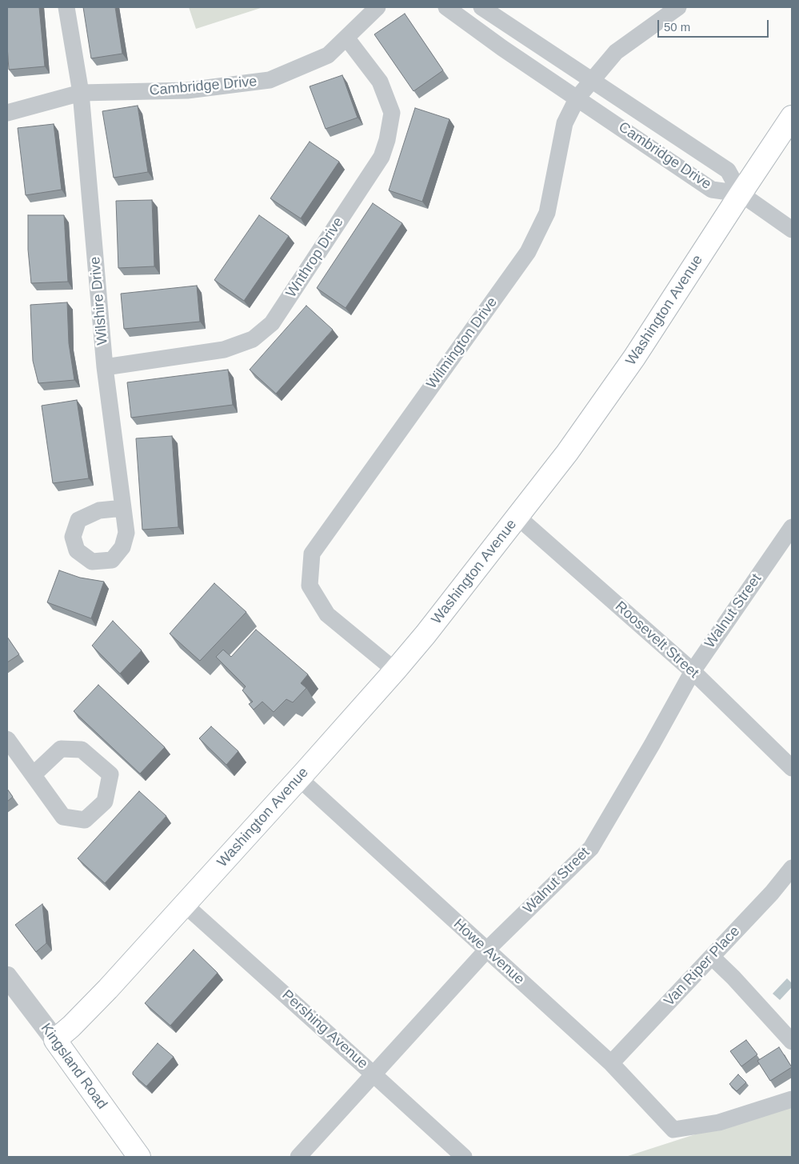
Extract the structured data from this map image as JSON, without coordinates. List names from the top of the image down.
{
  "streets": {
    "main road": ["Washington Avenue", "Kingsland Road"],
    "street": [
      "Cambridge Drive",
      "Wnthrop Drive",
      "Wilshire Drive",
      "Wilmington Drive",
      "Walnut Street",
      "Roosevelt Street",
      "Howe Avenue",
      "Van Riper Place",
      "Pershing Avenue"
    ]
  },
  "crossings": [
    ["Cambridge Drive", "Wnthrop Drive"],
    ["Cambridge Drive", "Wilshire Drive"],
    ["Cambridge Drive", "Washington Avenue"],
    ["Cambridge Drive", "Wilmington Drive"],
    ["Wnthrop Drive", "Wilshire Drive"],
    ["Washington Avenue", "Wilmington Drive"],
    ["Washington Avenue", "Roosevelt Street"],
    ["Washington Avenue", "Howe Avenue"],
    ["Washington Avenue", "Pershing Avenue"],
    ["Washington Avenue", "Kingsland Road"],
    ["Walnut Street", "Roosevelt Street"],
    ["Walnut Street", "Howe Avenue"],
    ["Walnut Street", "Pershing Avenue"],
    ["Howe Avenue", "Van Riper Place"]
  ],
  "scale_bar": "50 m"
}
